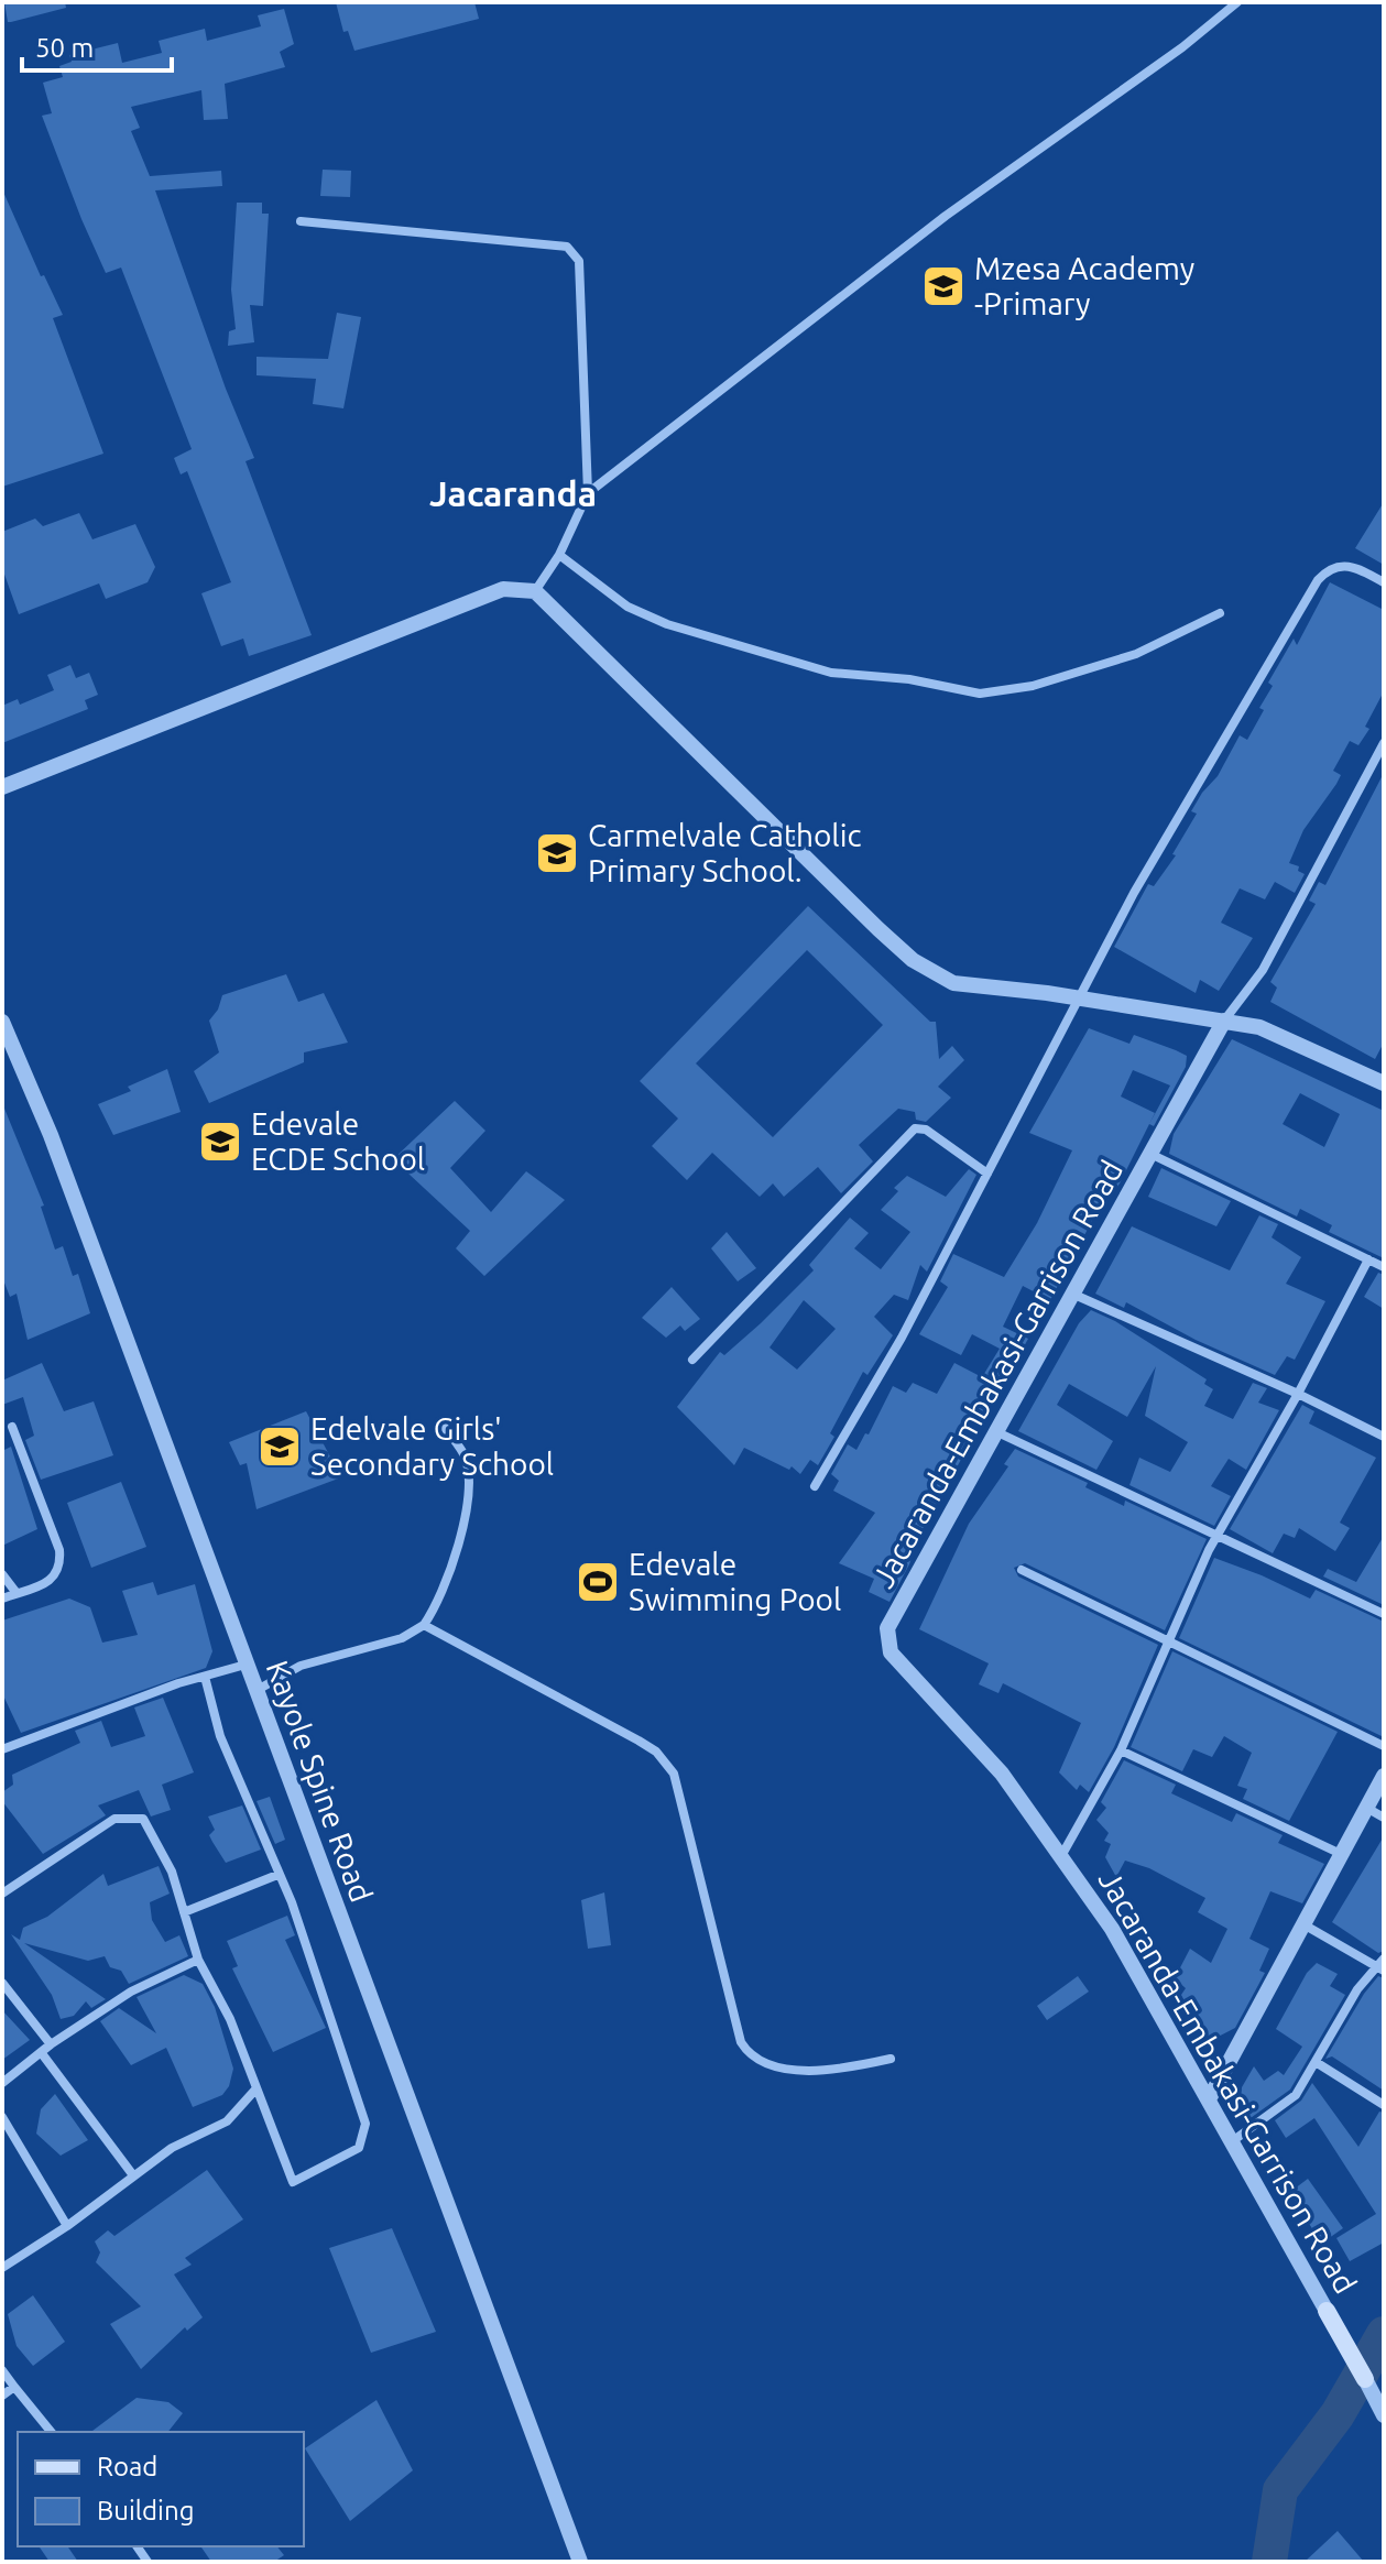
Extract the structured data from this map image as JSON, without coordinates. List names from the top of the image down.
{
  "streets": {
    "main road": ["Jacaranda-Embakasi-Garrison Road"],
    "street": ["Kayole Spine Road"]
  },
  "districts": ["Jacaranda"],
  "places": {
    "school or university": [
      "Mzesa Academy -Primary",
      "Carmelvale Catholic Primary School.",
      "Edevale ECDE School",
      "Edelvale Girls' Secondary School"
    ],
    "sports": ["Edevale Swimming Pool"]
  },
  "legend": ["Road", "Building"],
  "scale_bar": "50 m"
}
